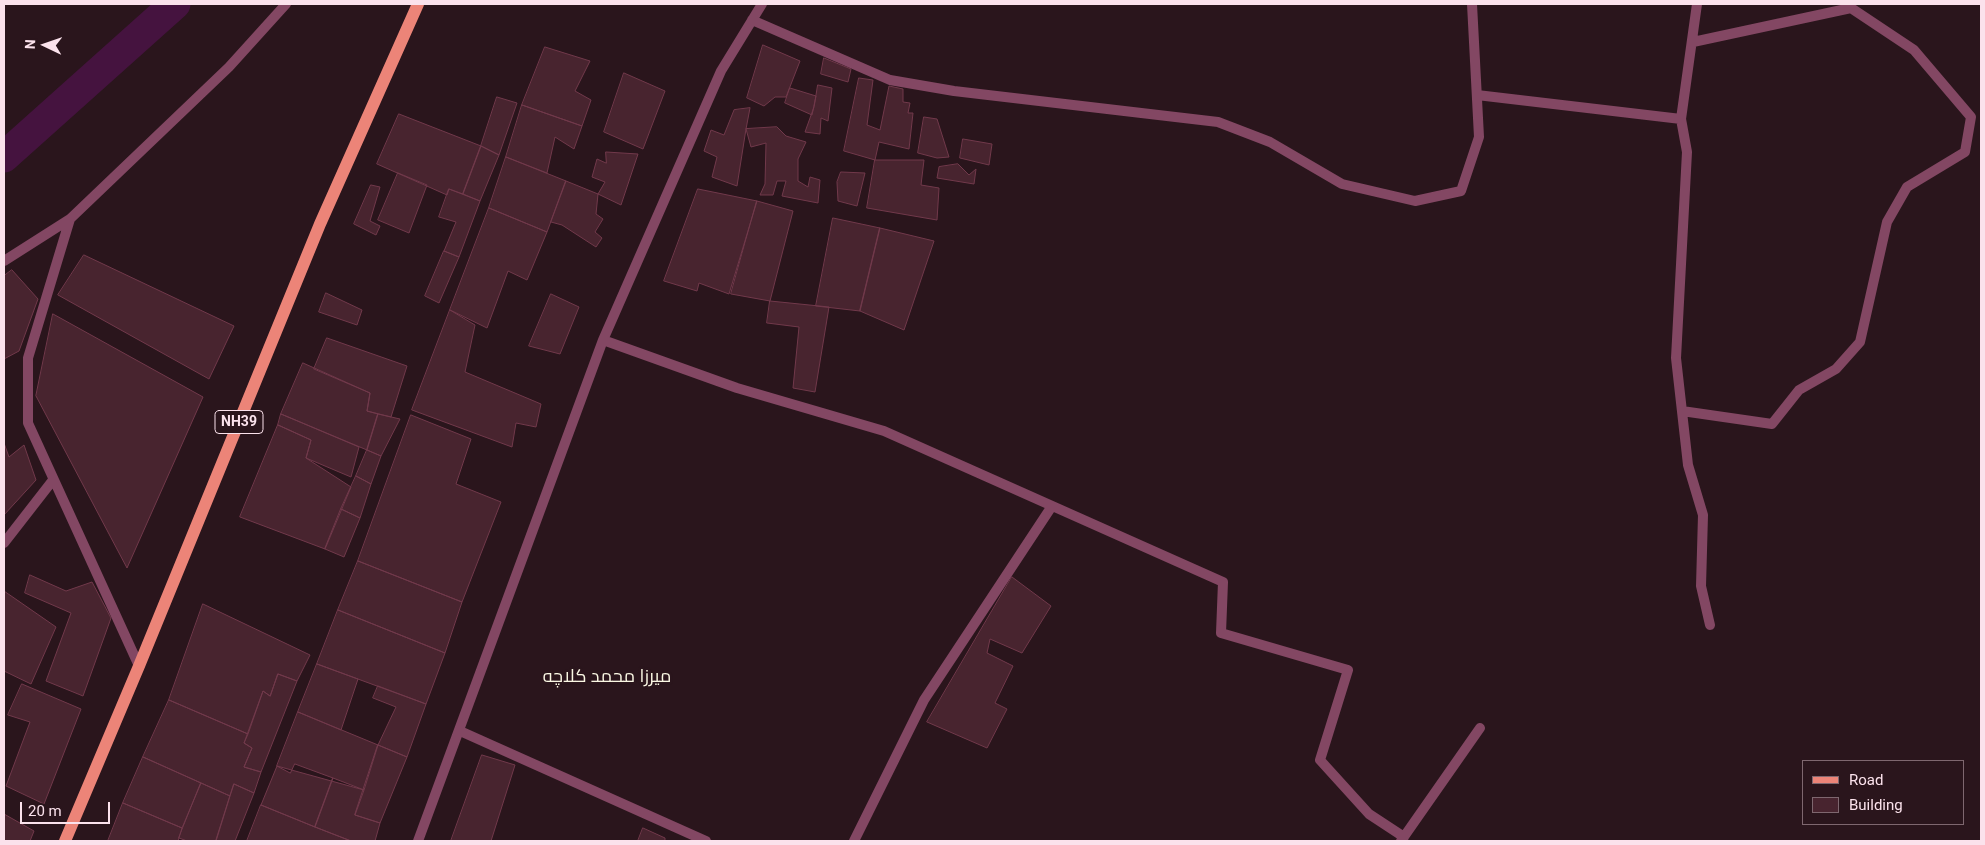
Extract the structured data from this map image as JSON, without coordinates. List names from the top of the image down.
{
  "streets": {
    "main road": ["NH39"]
  },
  "districts": ["میرزا محمد کلاچه"],
  "legend": ["Road", "Building"],
  "scale_bar": "20 m",
  "north": "left"
}
